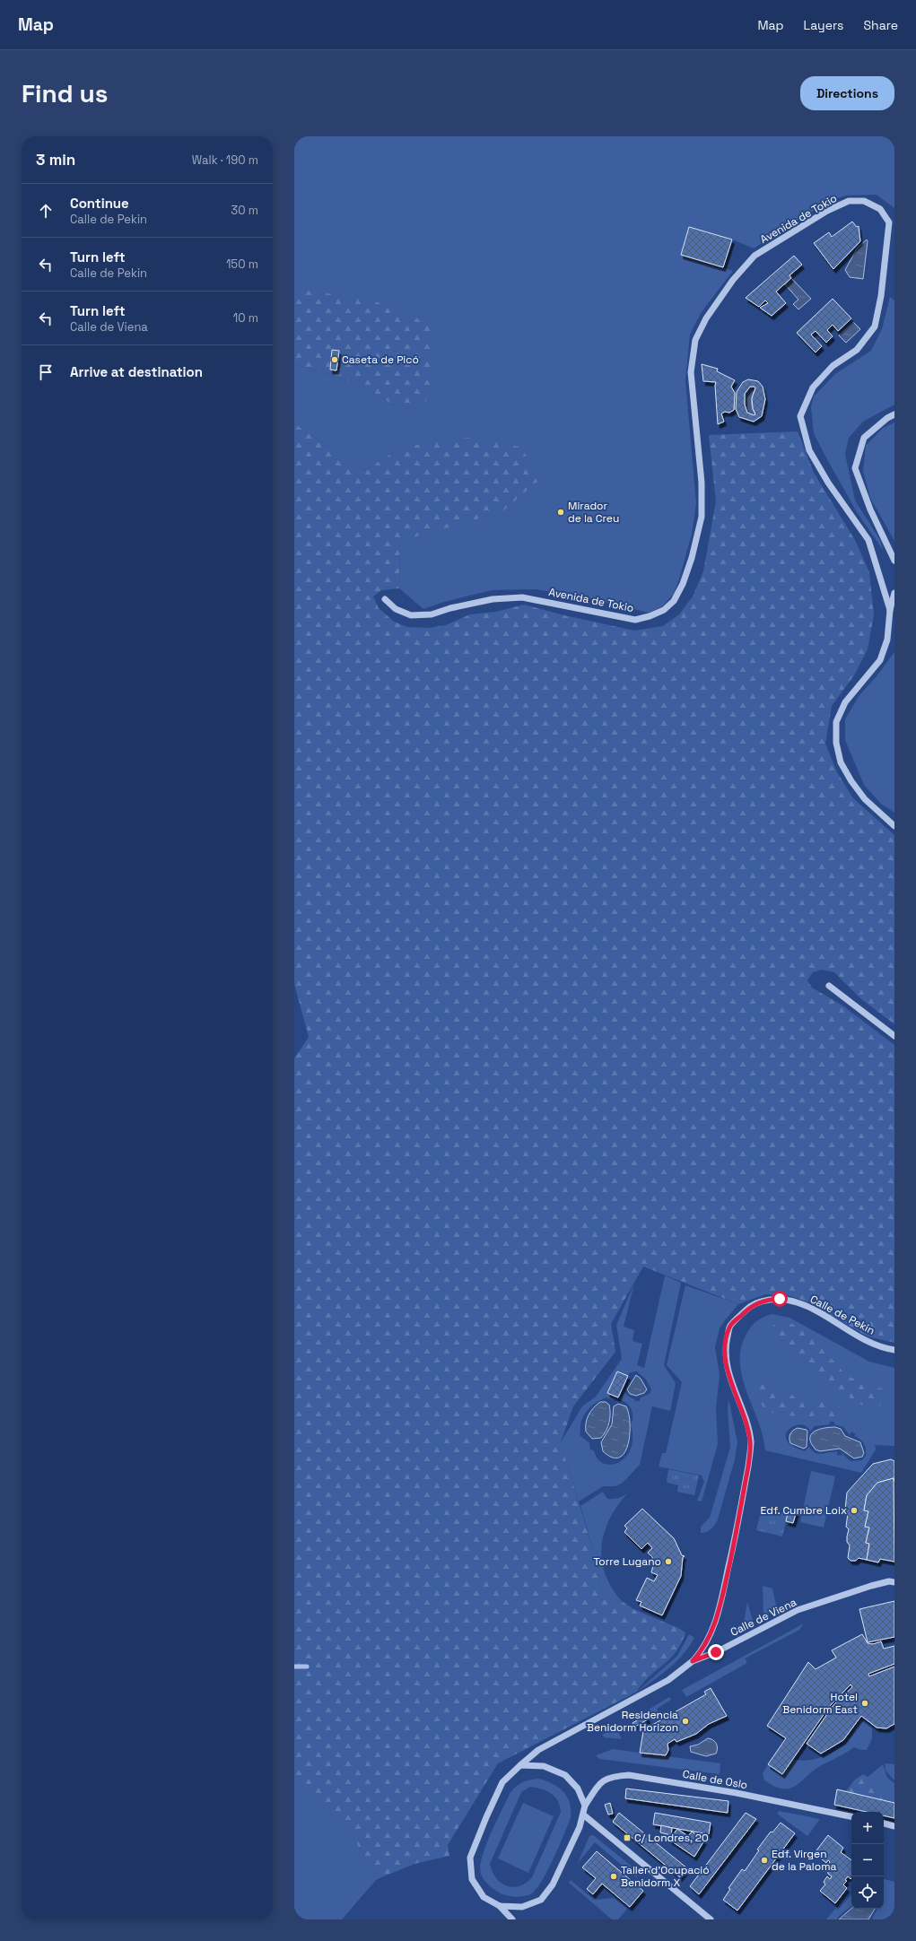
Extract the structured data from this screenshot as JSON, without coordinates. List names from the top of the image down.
{
  "streets": {
    "street": [
      "Avenida de Tokio",
      "Calle de Pekin",
      "Calle de Viena",
      "Calle de Oslo"
    ]
  },
  "crossings": [
    ["Calle de Pekin", "Calle de Viena"],
    ["Calle de Viena", "Calle de Oslo"]
  ],
  "places": {
    "other": [
      "Caseta de Picó",
      "Mirador de la Creu",
      "Edf. Cumbre Loix",
      "Torre Lugano",
      "Hotel Benidorm East",
      "Residencia Benidorm Horizon",
      "Edf. Virgen de la Paloma",
      "Taller d'Ocupació Benidorm X"
    ],
    "transit": ["C/ Londres, 20"]
  },
  "page": {
    "header": "Map",
    "nav": ["Map", "Layers", "Share"],
    "buttons": "Directions",
    "title": "Find us",
    "heading": ["3 min", "Walk · 190 m"],
    "list": [
      ["Continue", "Calle de Pekin", "30 m"],
      ["Turn left", "Calle de Pekin", "150 m"],
      ["Turn left", "Calle de Viena", "10 m"],
      "Arrive at destination"
    ],
    "map_buttons": ["+", "−"]
  }
}
